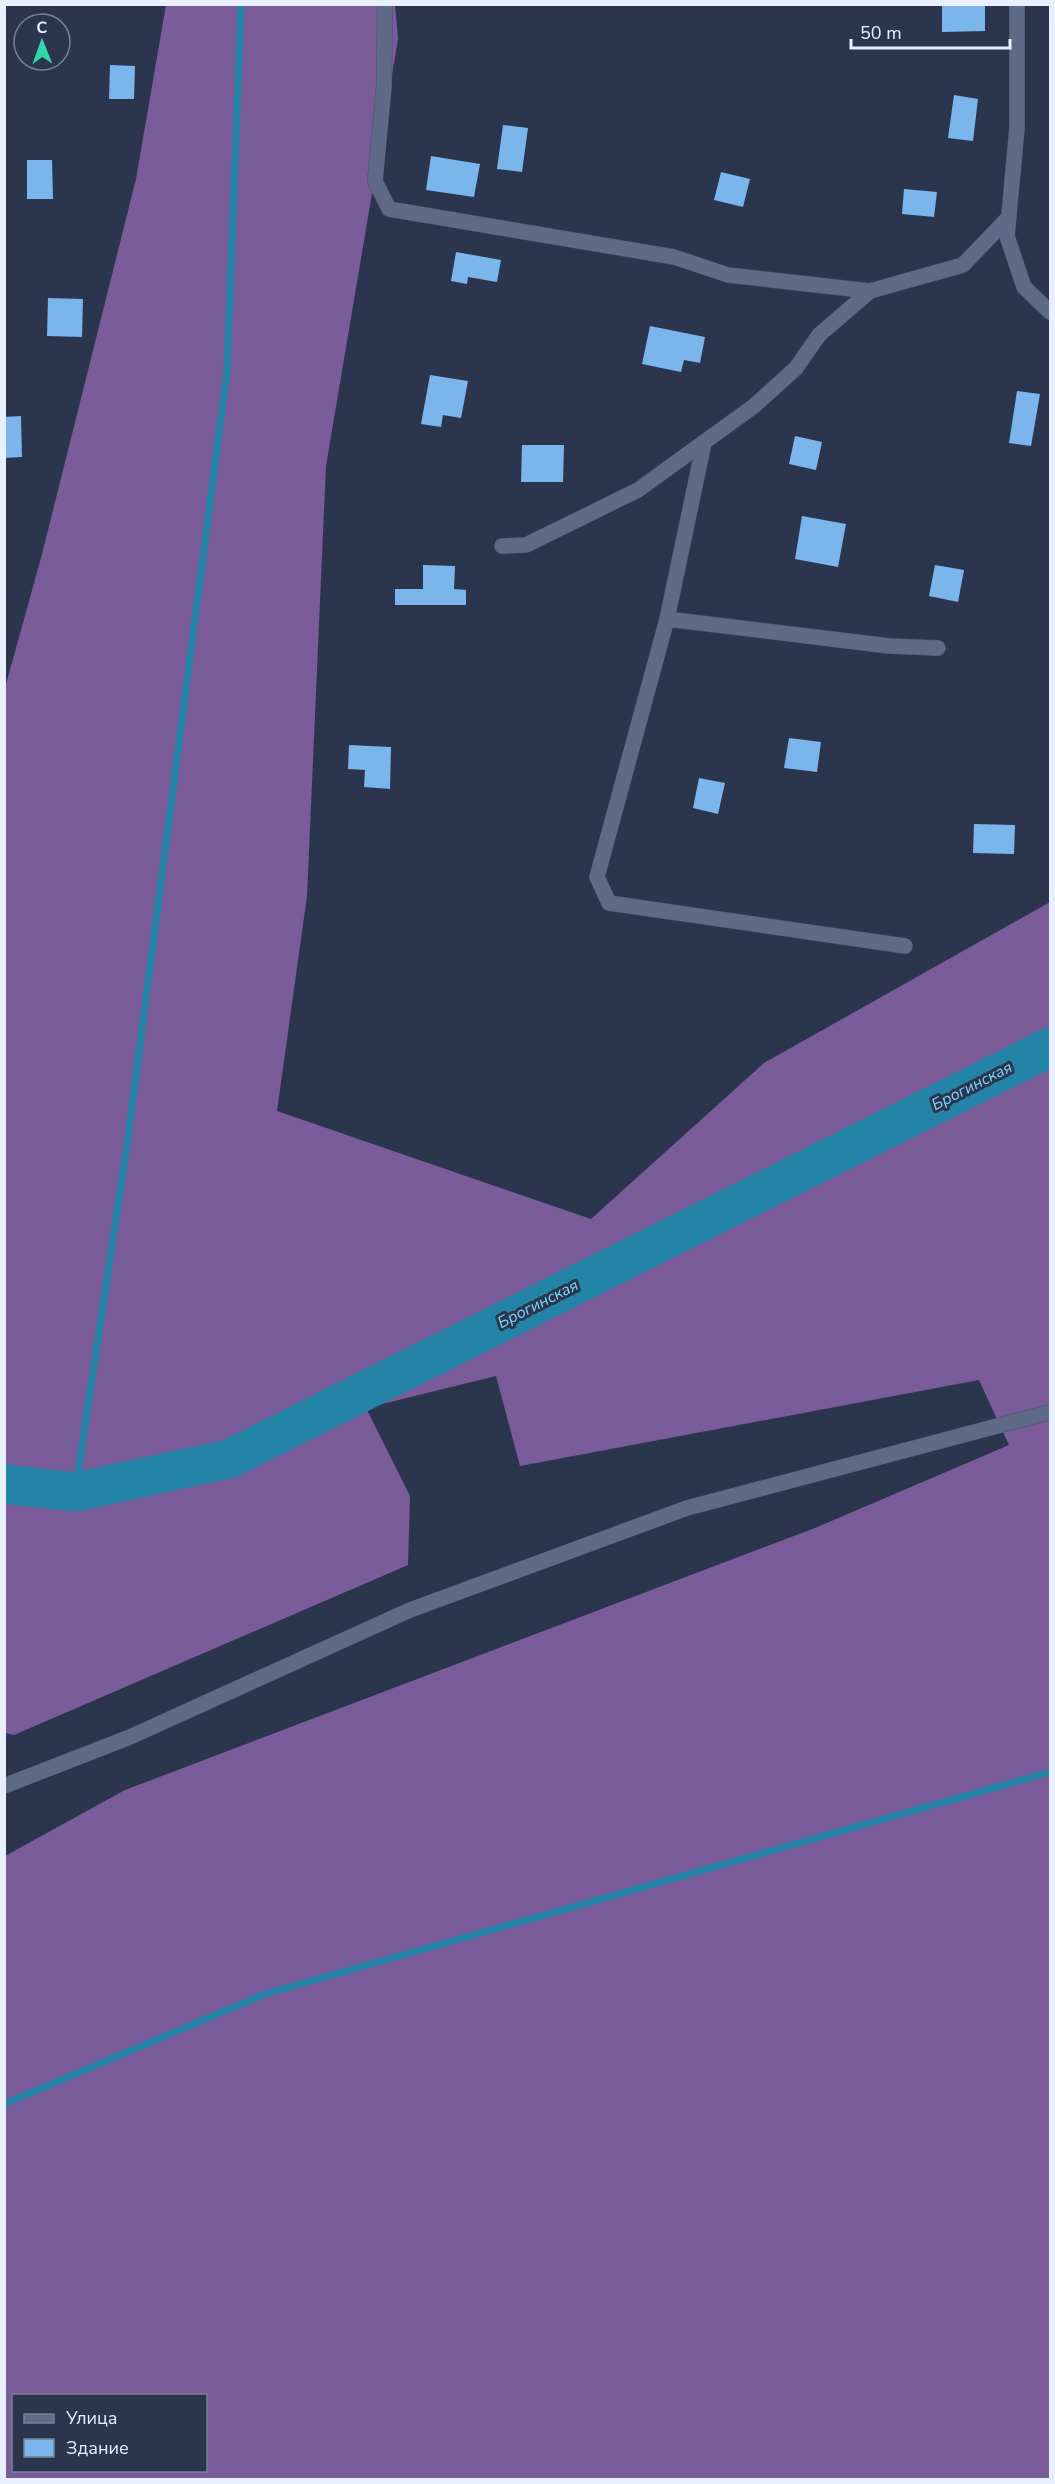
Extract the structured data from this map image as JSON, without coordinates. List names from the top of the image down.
{
  "water": ["Брогинская"],
  "legend": ["Улица", "Здание"],
  "scale_bar": "50 m",
  "north": "top"
}
